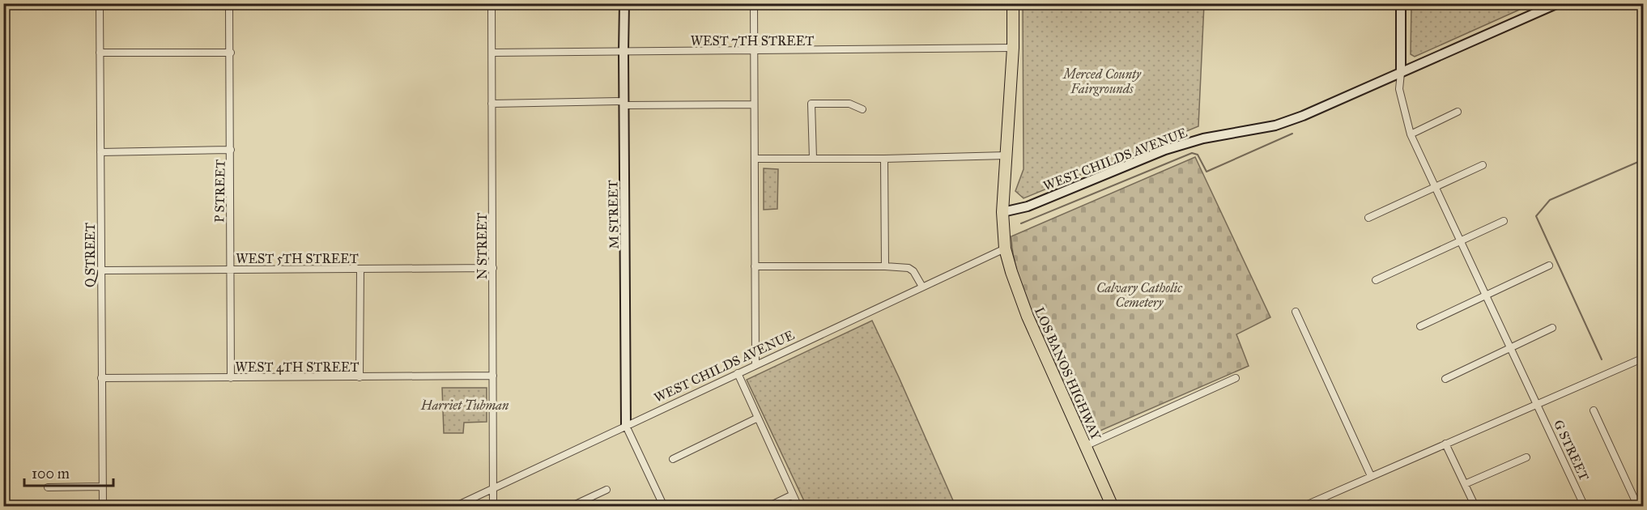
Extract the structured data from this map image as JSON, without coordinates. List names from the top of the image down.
{
  "streets": {
    "highway": ["LOS BANOS HIGHWAY"],
    "main road": ["WEST CHILDS AVENUE", "M STREET"],
    "street": [
      "WEST 7TH STREET",
      "P STREET",
      "N STREET",
      "Q STREET",
      "WEST 5TH STREET",
      "WEST 4TH STREET",
      "G STREET"
    ]
  },
  "crossings": [
    ["WEST 7TH STREET", "M STREET"],
    ["WEST 7TH STREET", "N STREET"],
    ["WEST 7TH STREET", "LOS BANOS HIGHWAY"],
    ["WEST CHILDS AVENUE", "M STREET"],
    ["WEST CHILDS AVENUE", "N STREET"],
    ["WEST CHILDS AVENUE", "LOS BANOS HIGHWAY"],
    ["WEST CHILDS AVENUE", "G STREET"],
    ["P STREET", "WEST 5TH STREET"],
    ["P STREET", "WEST 4TH STREET"],
    ["N STREET", "WEST 5TH STREET"],
    ["N STREET", "WEST 4TH STREET"],
    ["Q STREET", "WEST 5TH STREET"],
    ["Q STREET", "WEST 4TH STREET"]
  ],
  "parks": ["Merced County Fairgrounds", "Calvary Catholic Cemetery", "Harriet Tubman"],
  "scale_bar": "100 m"
}
